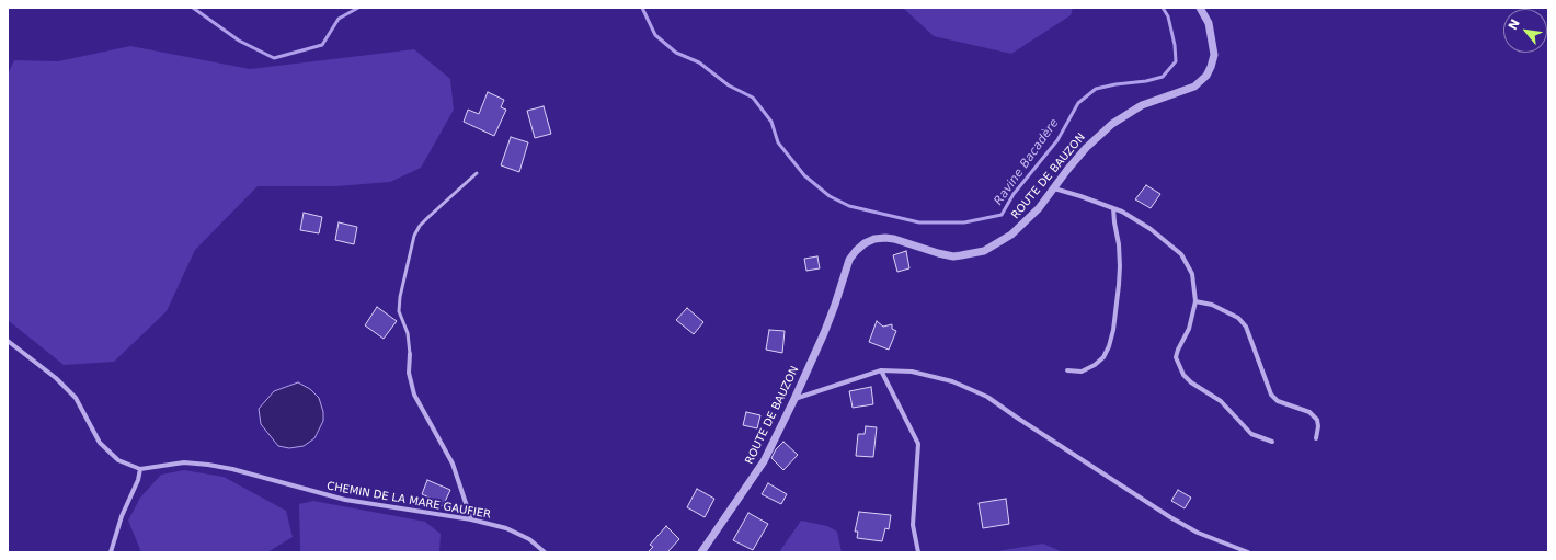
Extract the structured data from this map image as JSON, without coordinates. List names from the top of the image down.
{
  "streets": {
    "street": ["ROUTE DE BAUZON", "CHEMIN DE LA MARE GAUFIER"]
  },
  "water": ["Ravine Bacadère"],
  "north": "top left"
}
